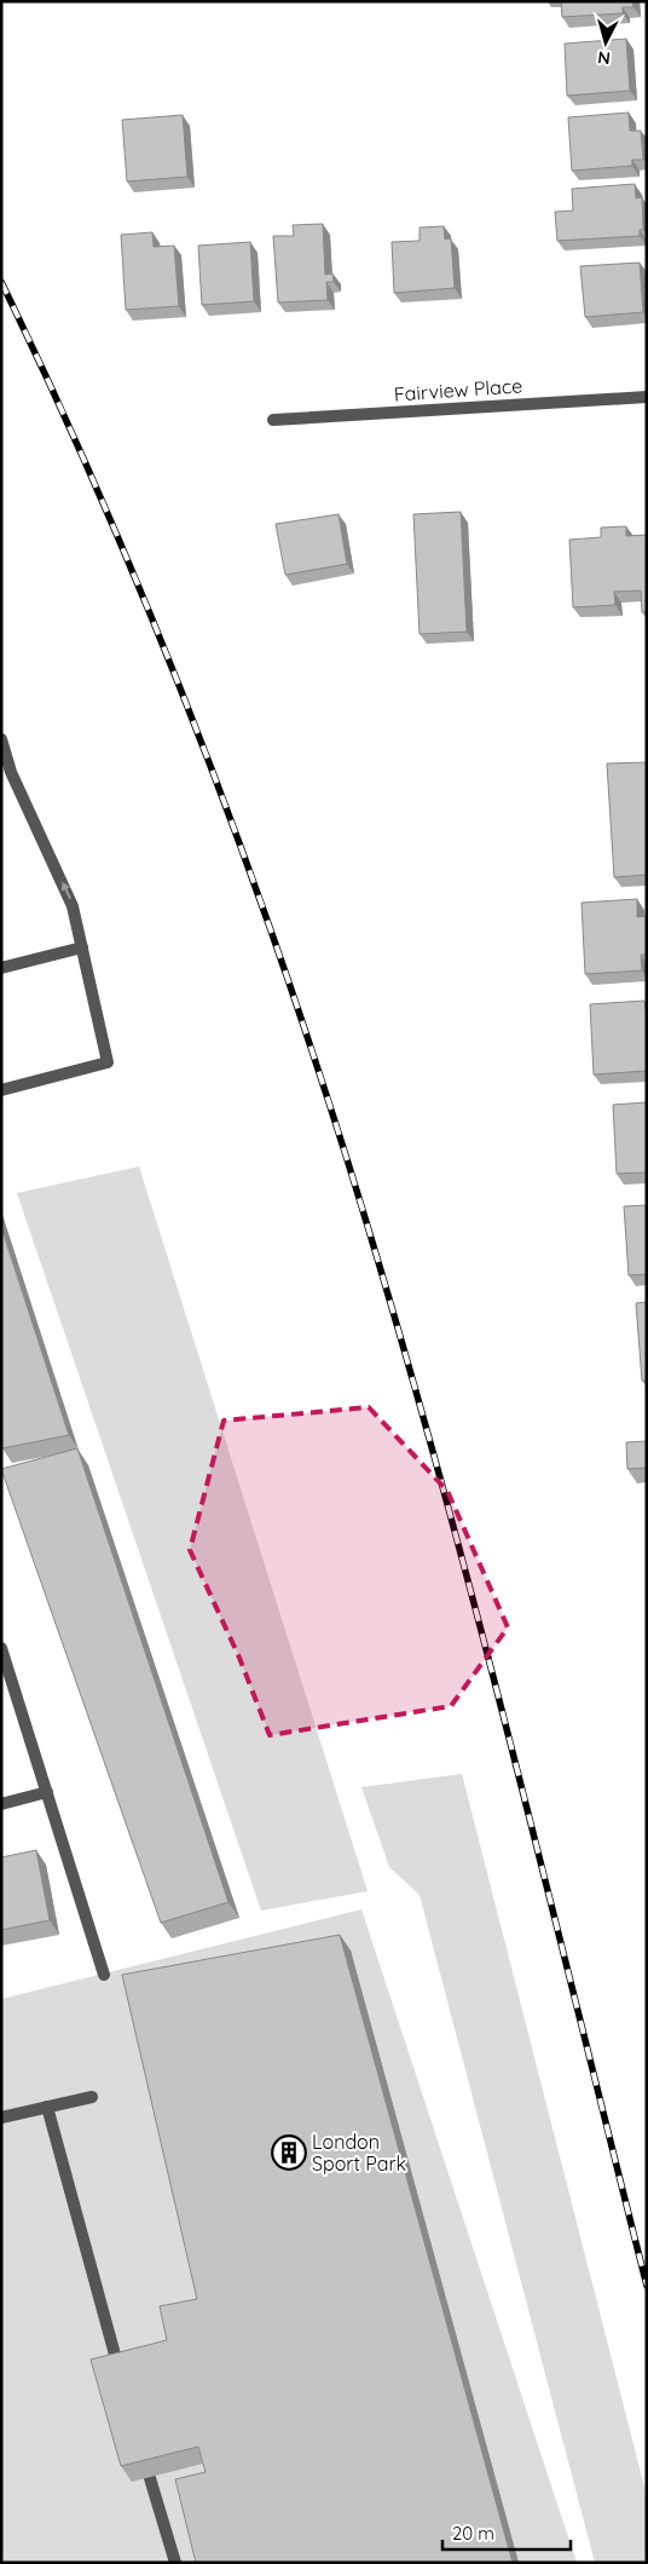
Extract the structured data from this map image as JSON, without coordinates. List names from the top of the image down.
{
  "streets": {
    "street": ["Fairview Place"]
  },
  "places": {
    "building": ["London Sport Park"]
  },
  "scale_bar": "20 m",
  "north": "bottom"
}
